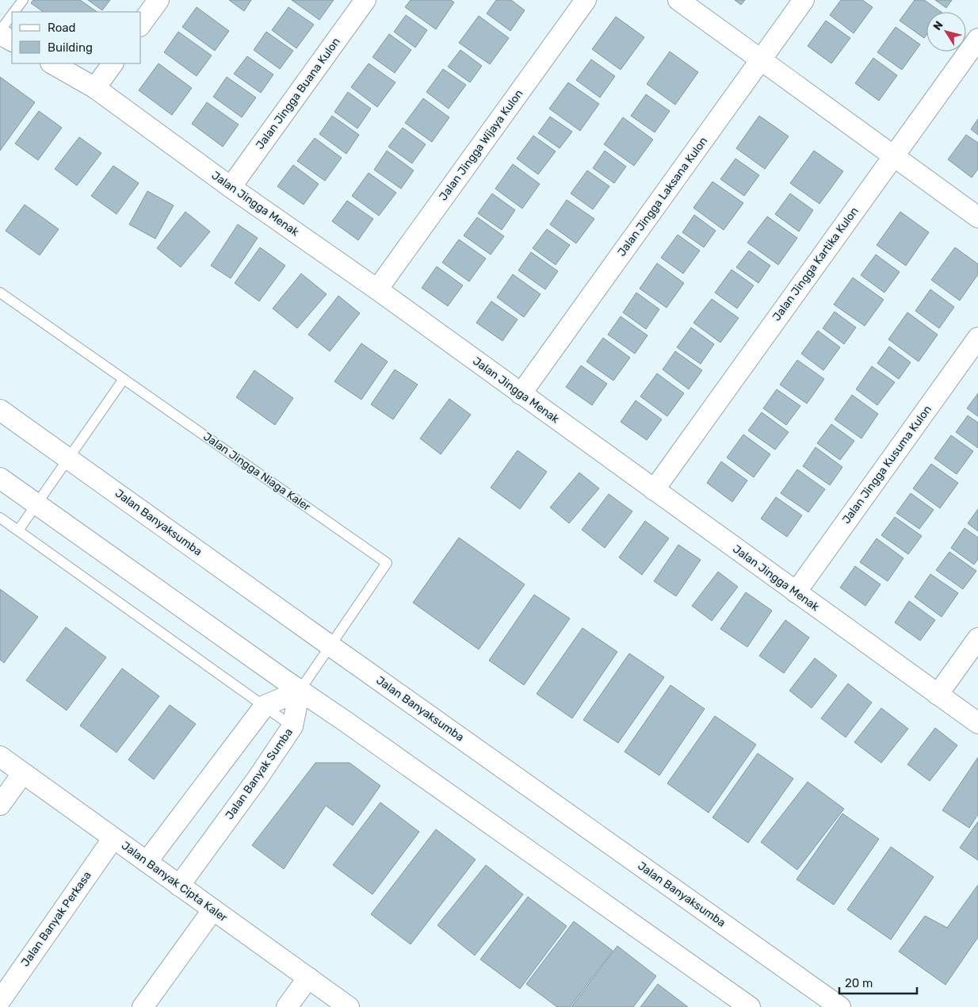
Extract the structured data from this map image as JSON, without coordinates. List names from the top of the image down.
{
  "streets": {
    "street": [
      "Jalan Jingga Buana Kulon",
      "Jalan Jingga Wijaya Kulon",
      "Jalan Jingga Laksana Kulon",
      "Jalan Jingga Menak",
      "Jalan Jingga Kartika Kulon",
      "Jalan Jingga Kusuma Kulon",
      "Jalan Banyaksumba",
      "Jalan Banyak Sumba",
      "Jalan Banyak Cipta Kaler",
      "Jalan Banyak Perkasa"
    ],
    "lane": ["Jalan Jingga Niaga Kaler"]
  },
  "crossings": [
    ["Jalan Jingga Buana Kulon", "Jalan Jingga Menak"],
    ["Jalan Jingga Wijaya Kulon", "Jalan Jingga Menak"],
    ["Jalan Jingga Laksana Kulon", "Jalan Jingga Menak"],
    ["Jalan Jingga Menak", "Jalan Jingga Kartika Kulon"],
    ["Jalan Jingga Menak", "Jalan Jingga Kusuma Kulon"],
    ["Jalan Jingga Niaga Kaler", "Jalan Banyaksumba"],
    ["Jalan Jingga Niaga Kaler", "Jalan Banyak Sumba"],
    ["Jalan Banyak Sumba", "Jalan Banyak Cipta Kaler"],
    ["Jalan Banyak Cipta Kaler", "Jalan Banyak Perkasa"]
  ],
  "legend": ["Road", "Building"],
  "scale_bar": "20 m",
  "north": "top left"
}
